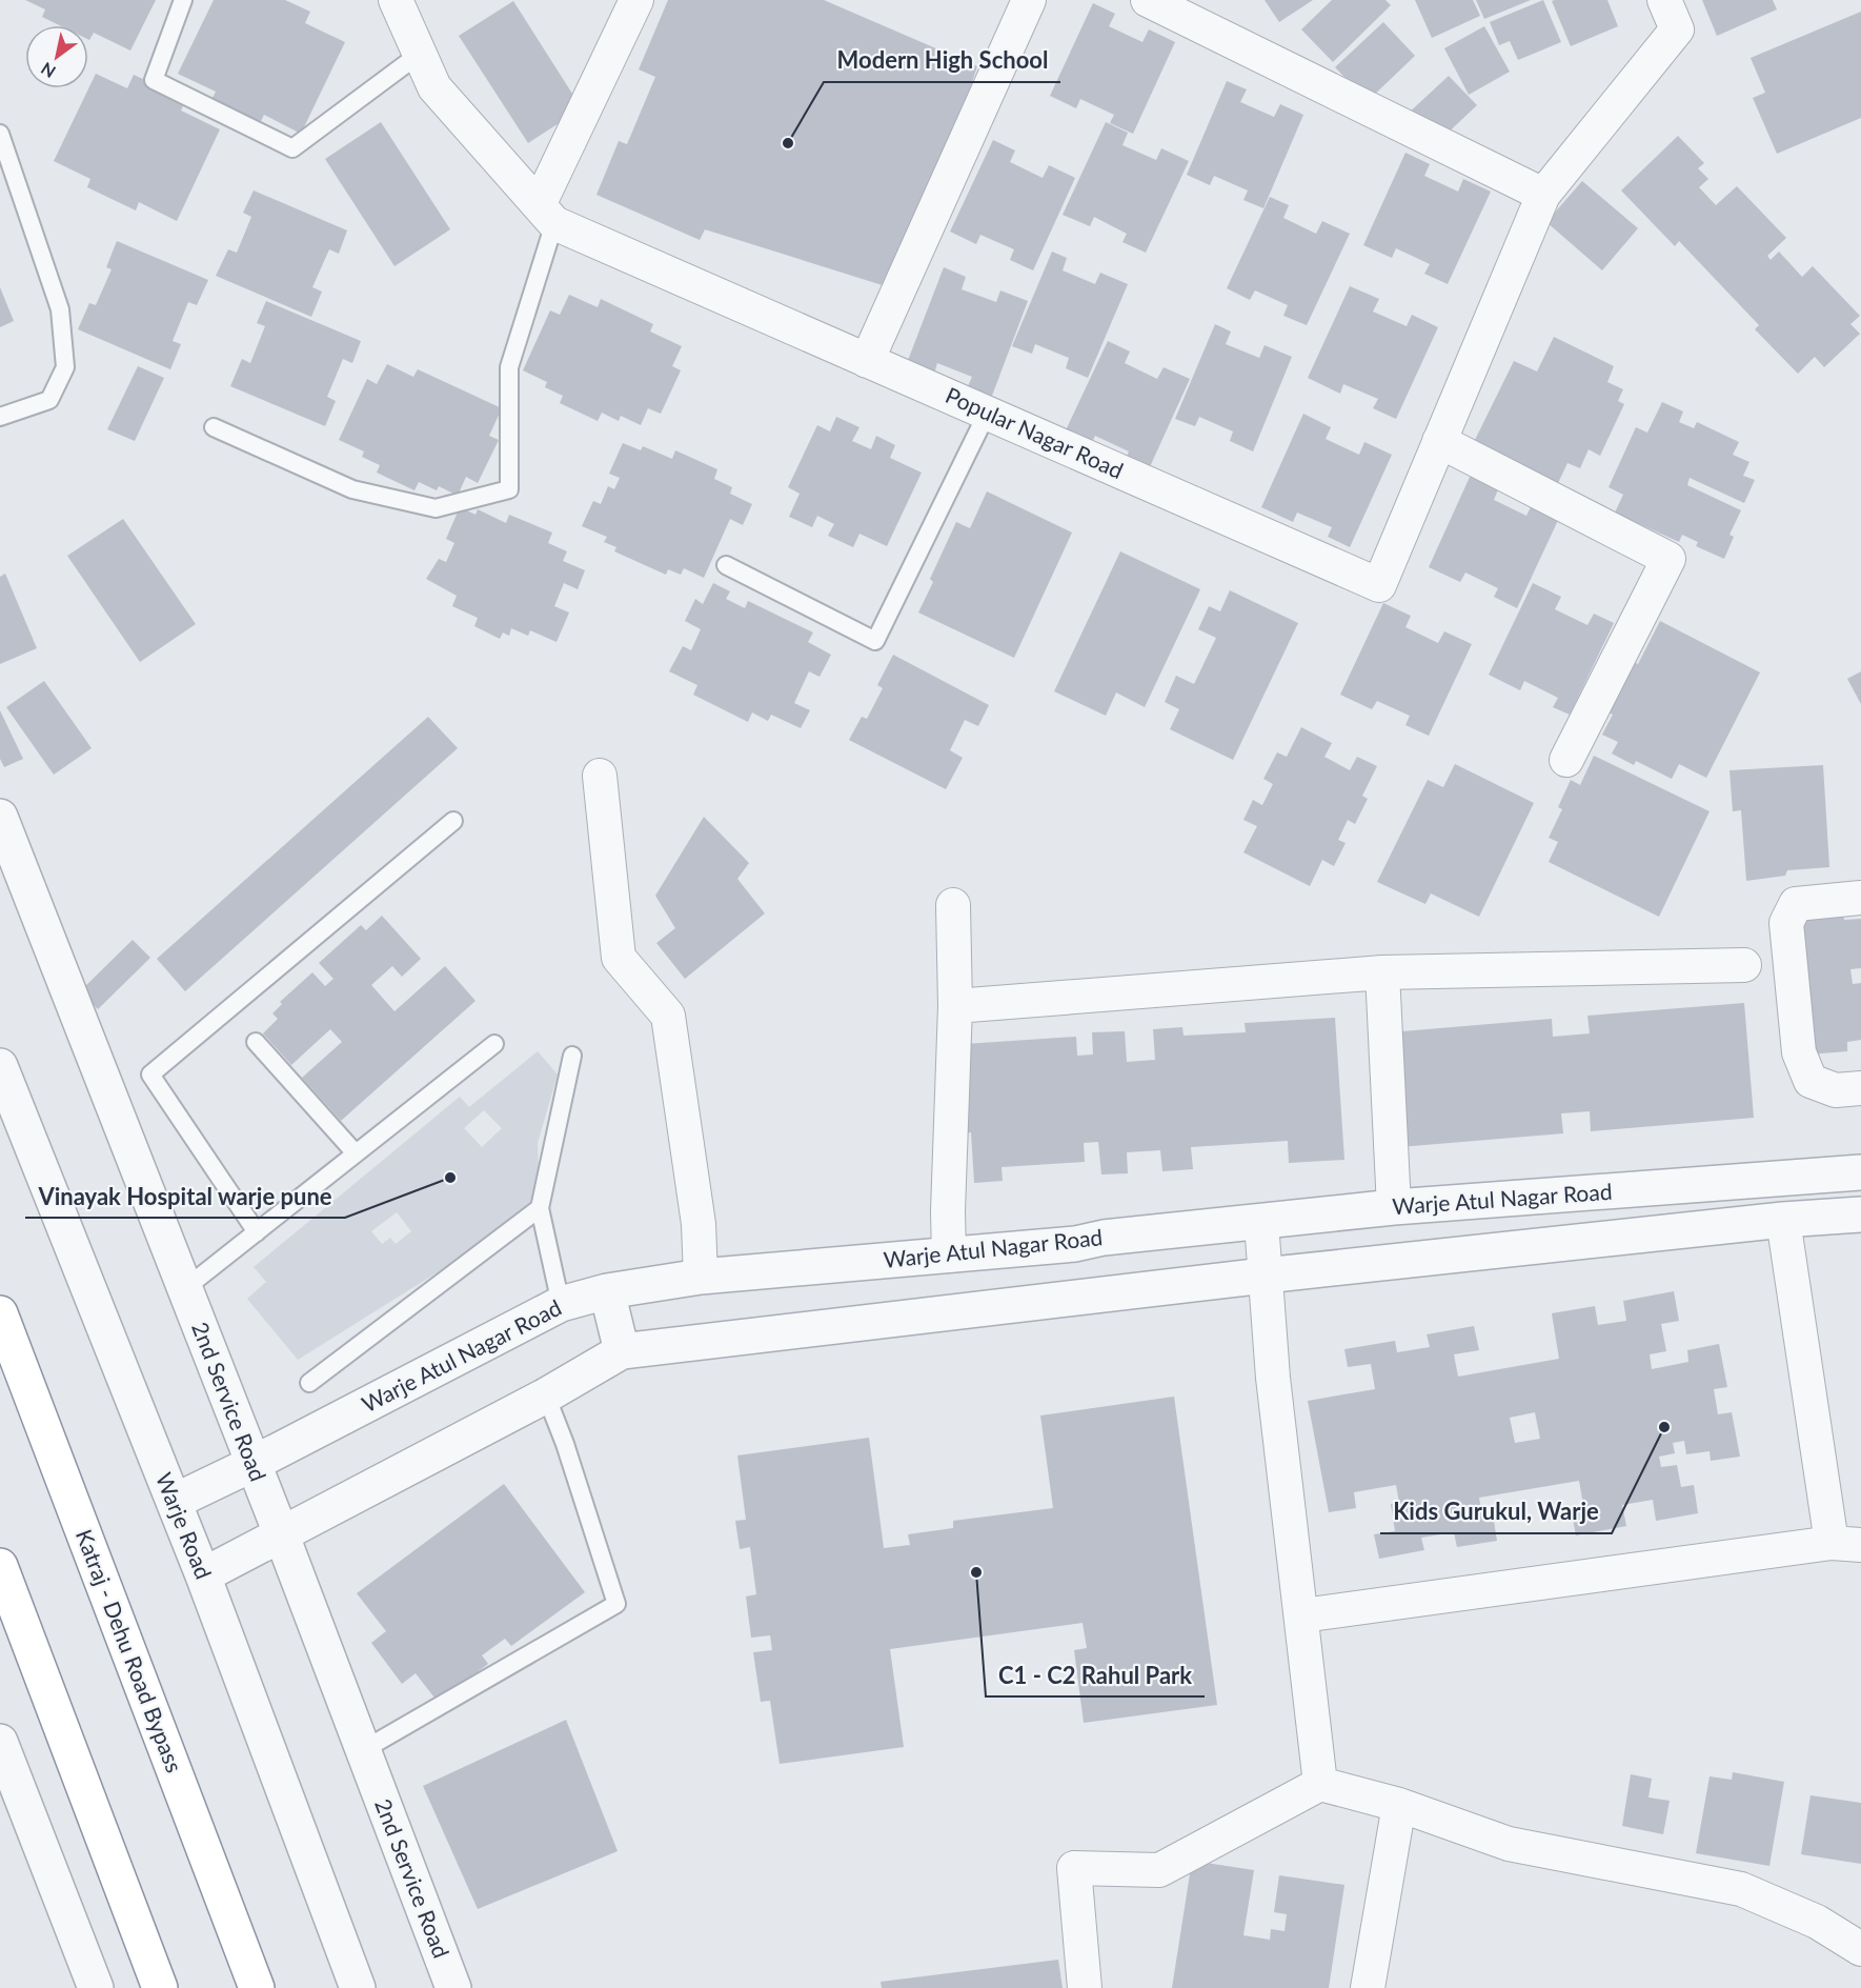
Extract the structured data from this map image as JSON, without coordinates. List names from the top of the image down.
{
  "streets": {
    "highway": ["Katraj - Dehu Road Bypass"],
    "street": [
      "Popular Nagar Road",
      "Warje Atul Nagar Road",
      "2nd Service Road",
      "Warje Road"
    ]
  },
  "crossings": [
    ["Warje Atul Nagar Road", "2nd Service Road"],
    ["Warje Atul Nagar Road", "Warje Road"]
  ],
  "places": [
    "Modern High School",
    "Vinayak Hospital warje pune",
    "Kids Gurukul, Warje",
    "C1 - C2 Rahul Park"
  ],
  "north": "bottom left"
}
